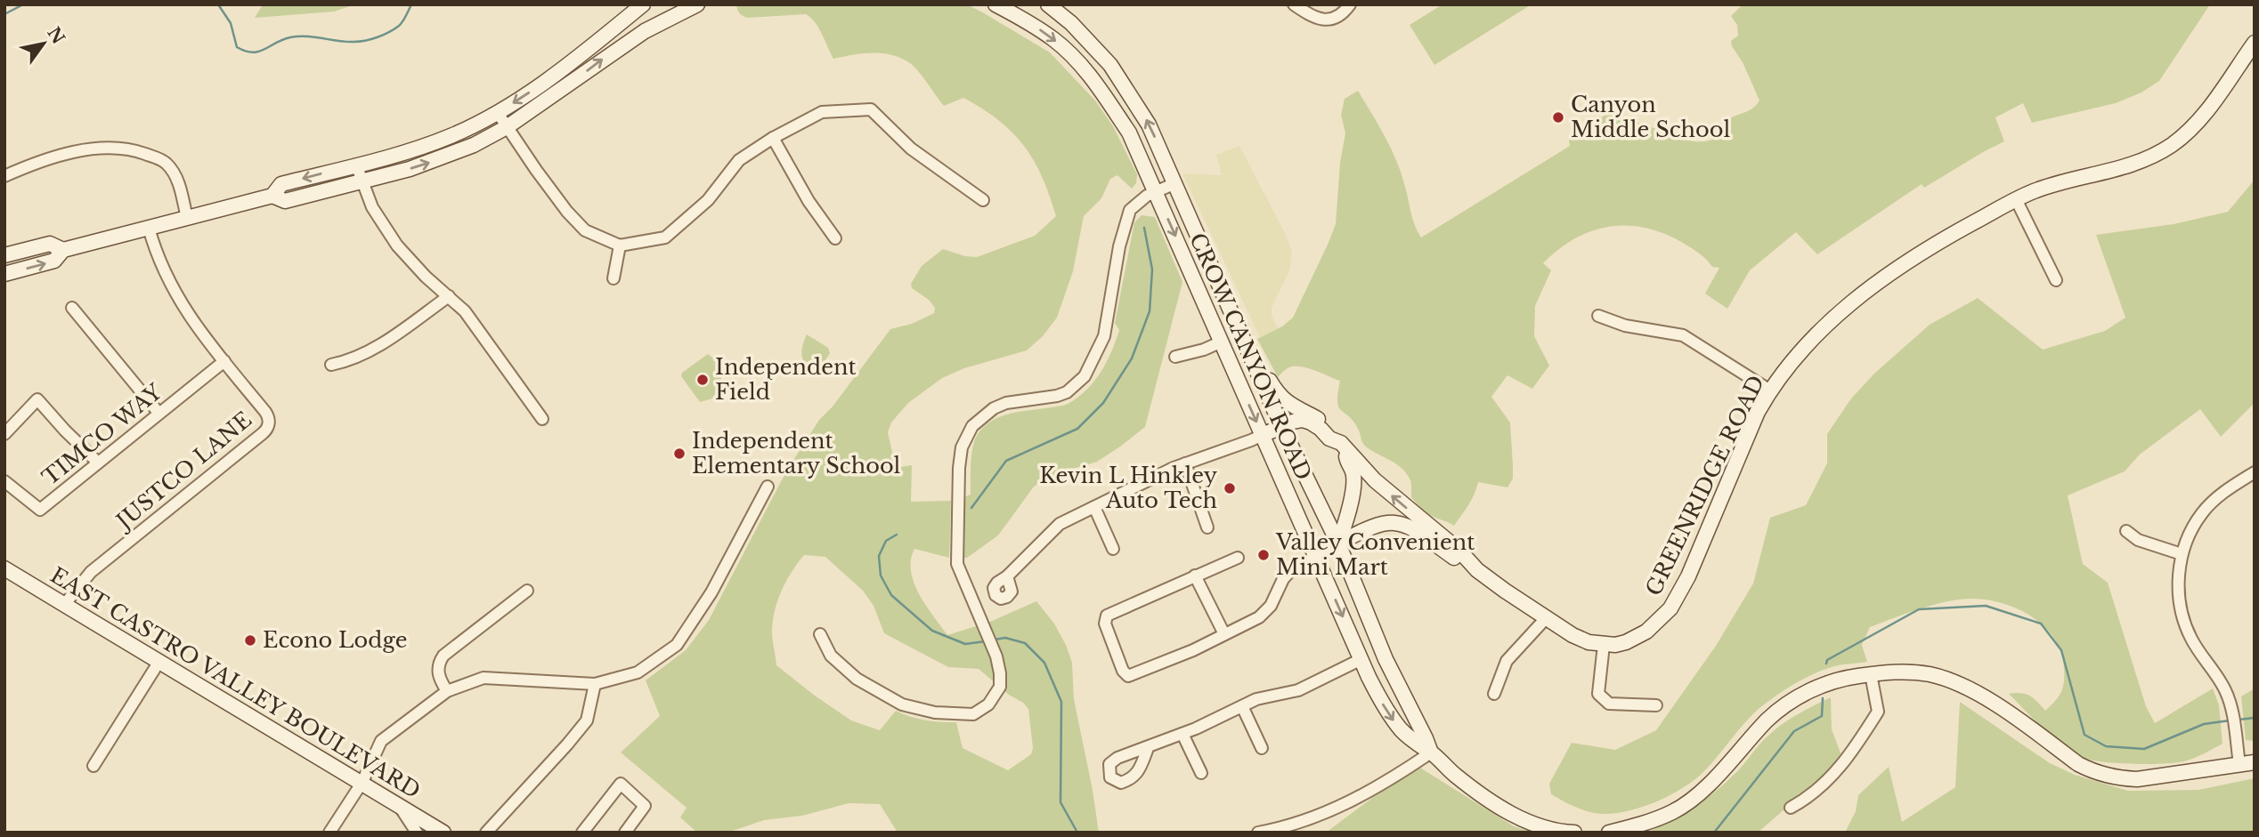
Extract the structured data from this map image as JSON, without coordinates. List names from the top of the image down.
{
  "streets": {
    "main road": ["CROW CANYON ROAD", "GREENRIDGE ROAD", "EAST CASTRO VALLEY BOULEVARD"],
    "street": ["TIMCO WAY", "JUSTCO LANE"]
  },
  "crossings": [
    ["CROW CANYON ROAD", "GREENRIDGE ROAD"],
    ["TIMCO WAY", "JUSTCO LANE"],
    ["JUSTCO LANE", "EAST CASTRO VALLEY BOULEVARD"]
  ],
  "places": [
    "Canyon Middle School",
    "Independent Field",
    "Independent Elementary School",
    "Kevin L Hinkley Auto Tech",
    "Valley Convenient Mini Mart",
    "Econo Lodge"
  ],
  "north": "top right"
}
